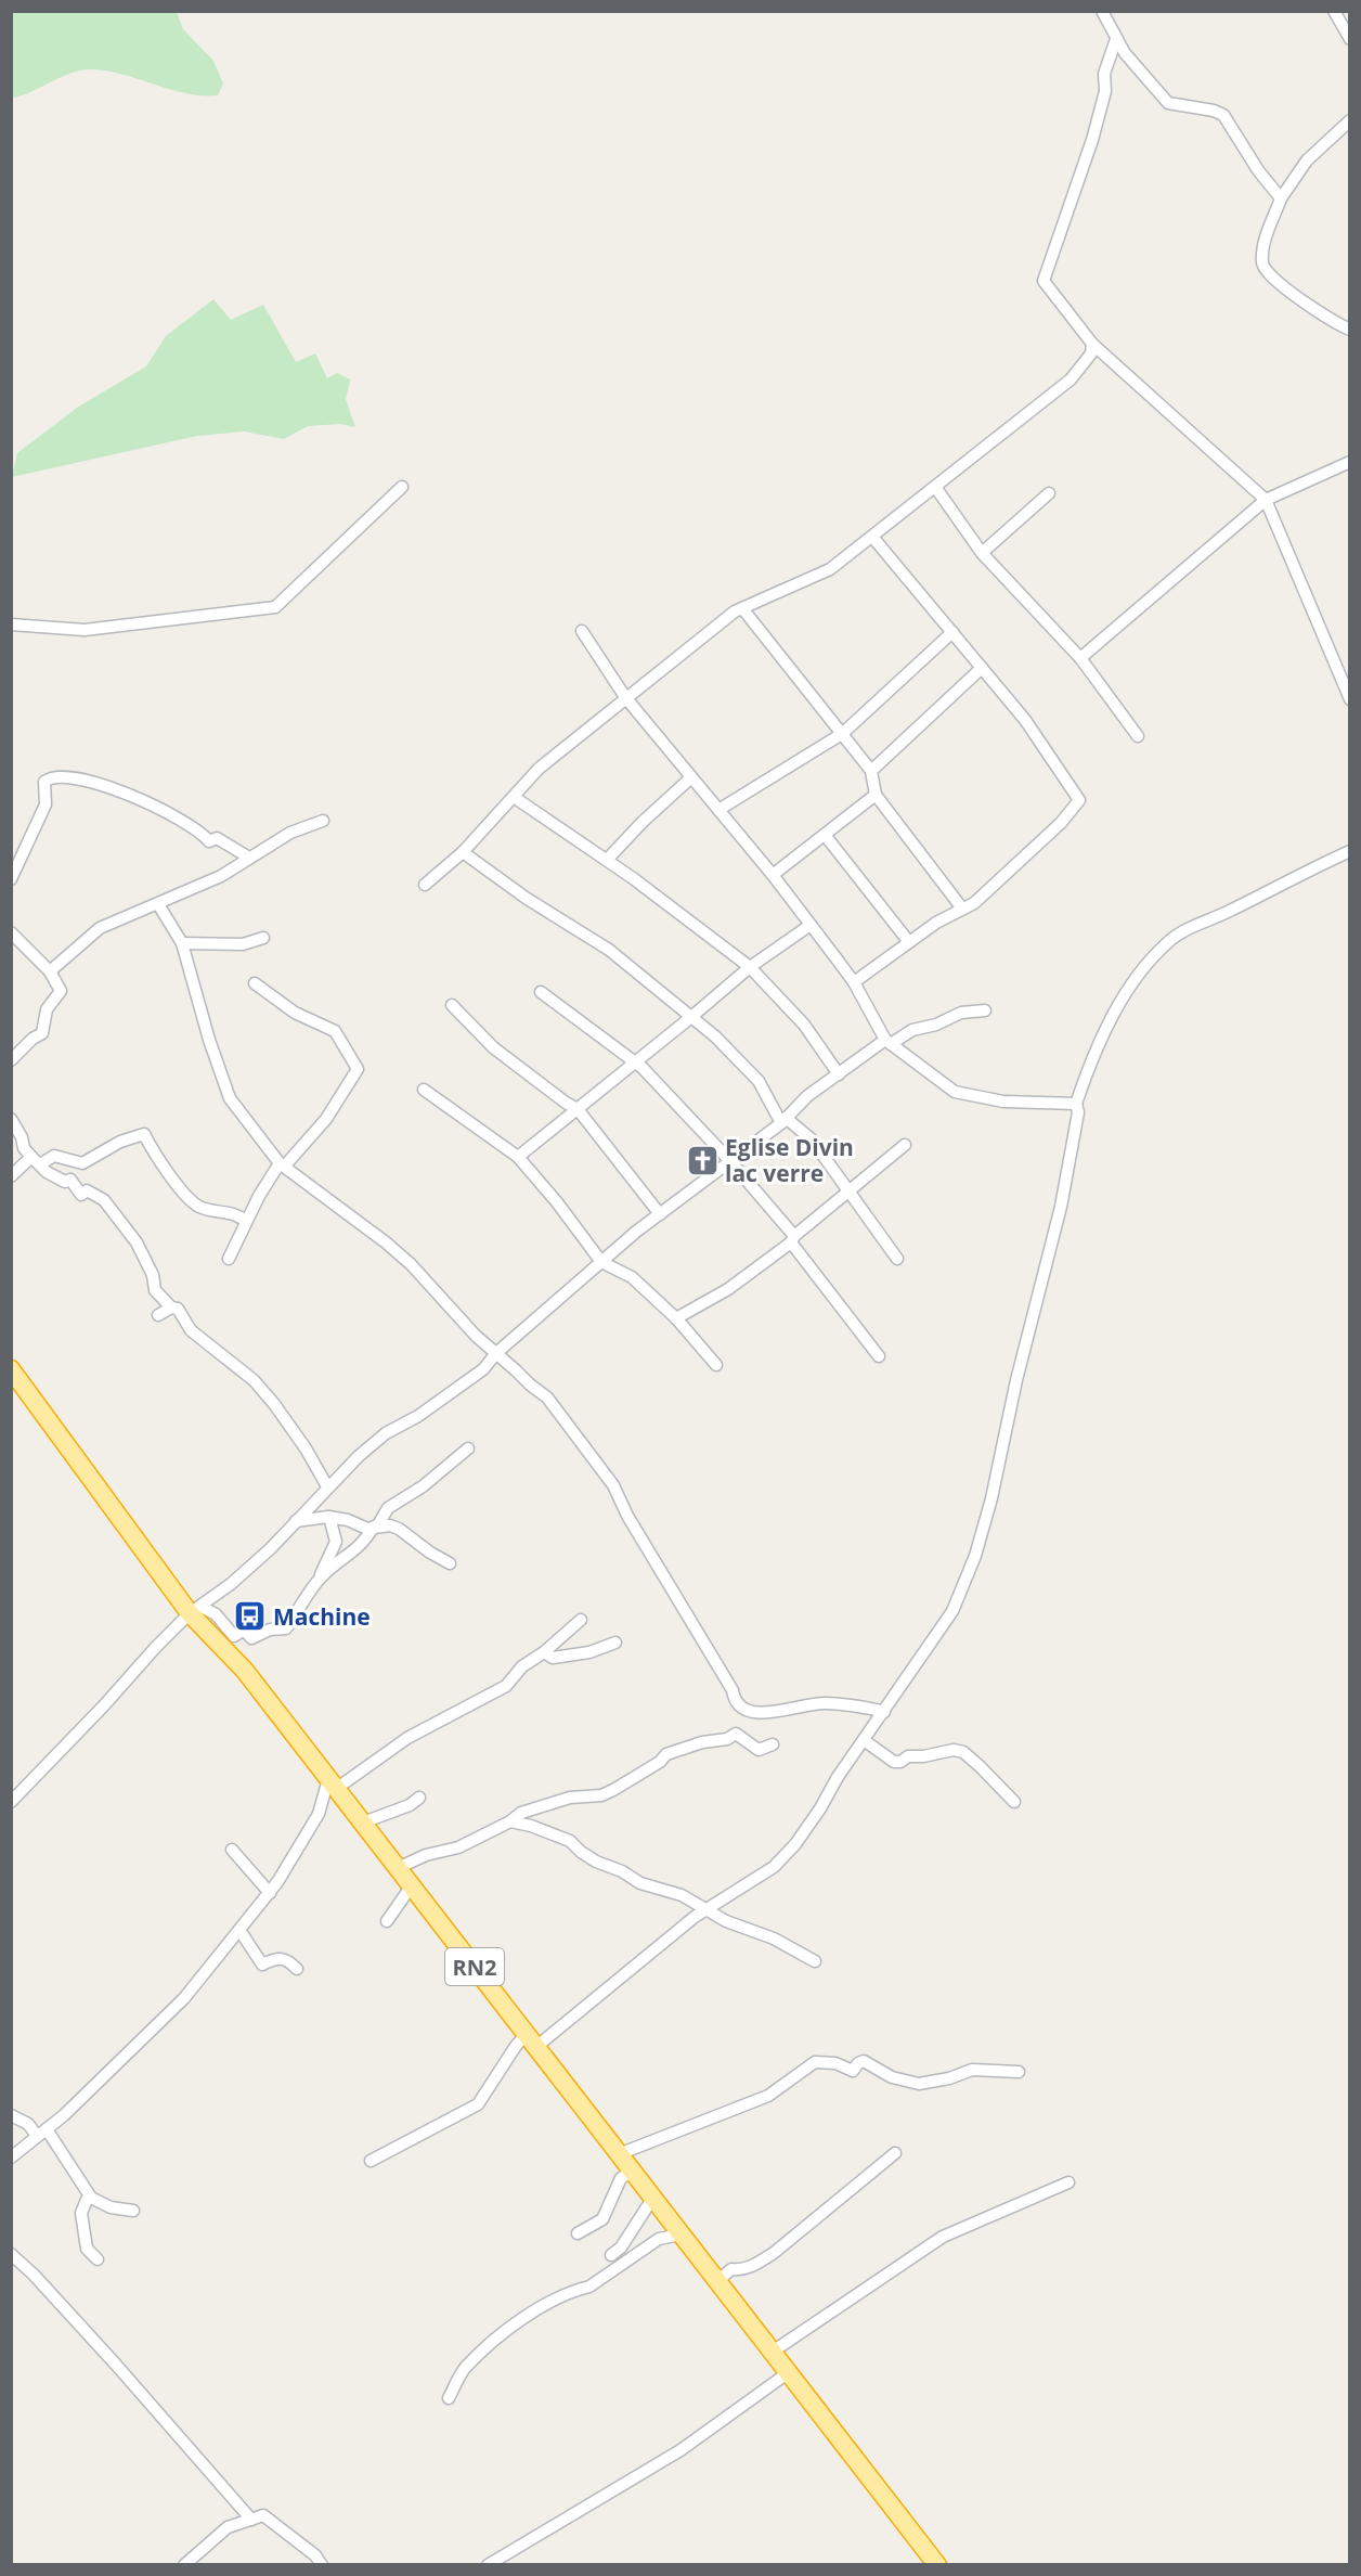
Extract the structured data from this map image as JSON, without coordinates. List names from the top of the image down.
{
  "streets": {
    "highway": ["RN2"]
  },
  "places": {
    "church": ["Eglise Divin lac verre"],
    "bus stop": ["Machine"]
  }
}
